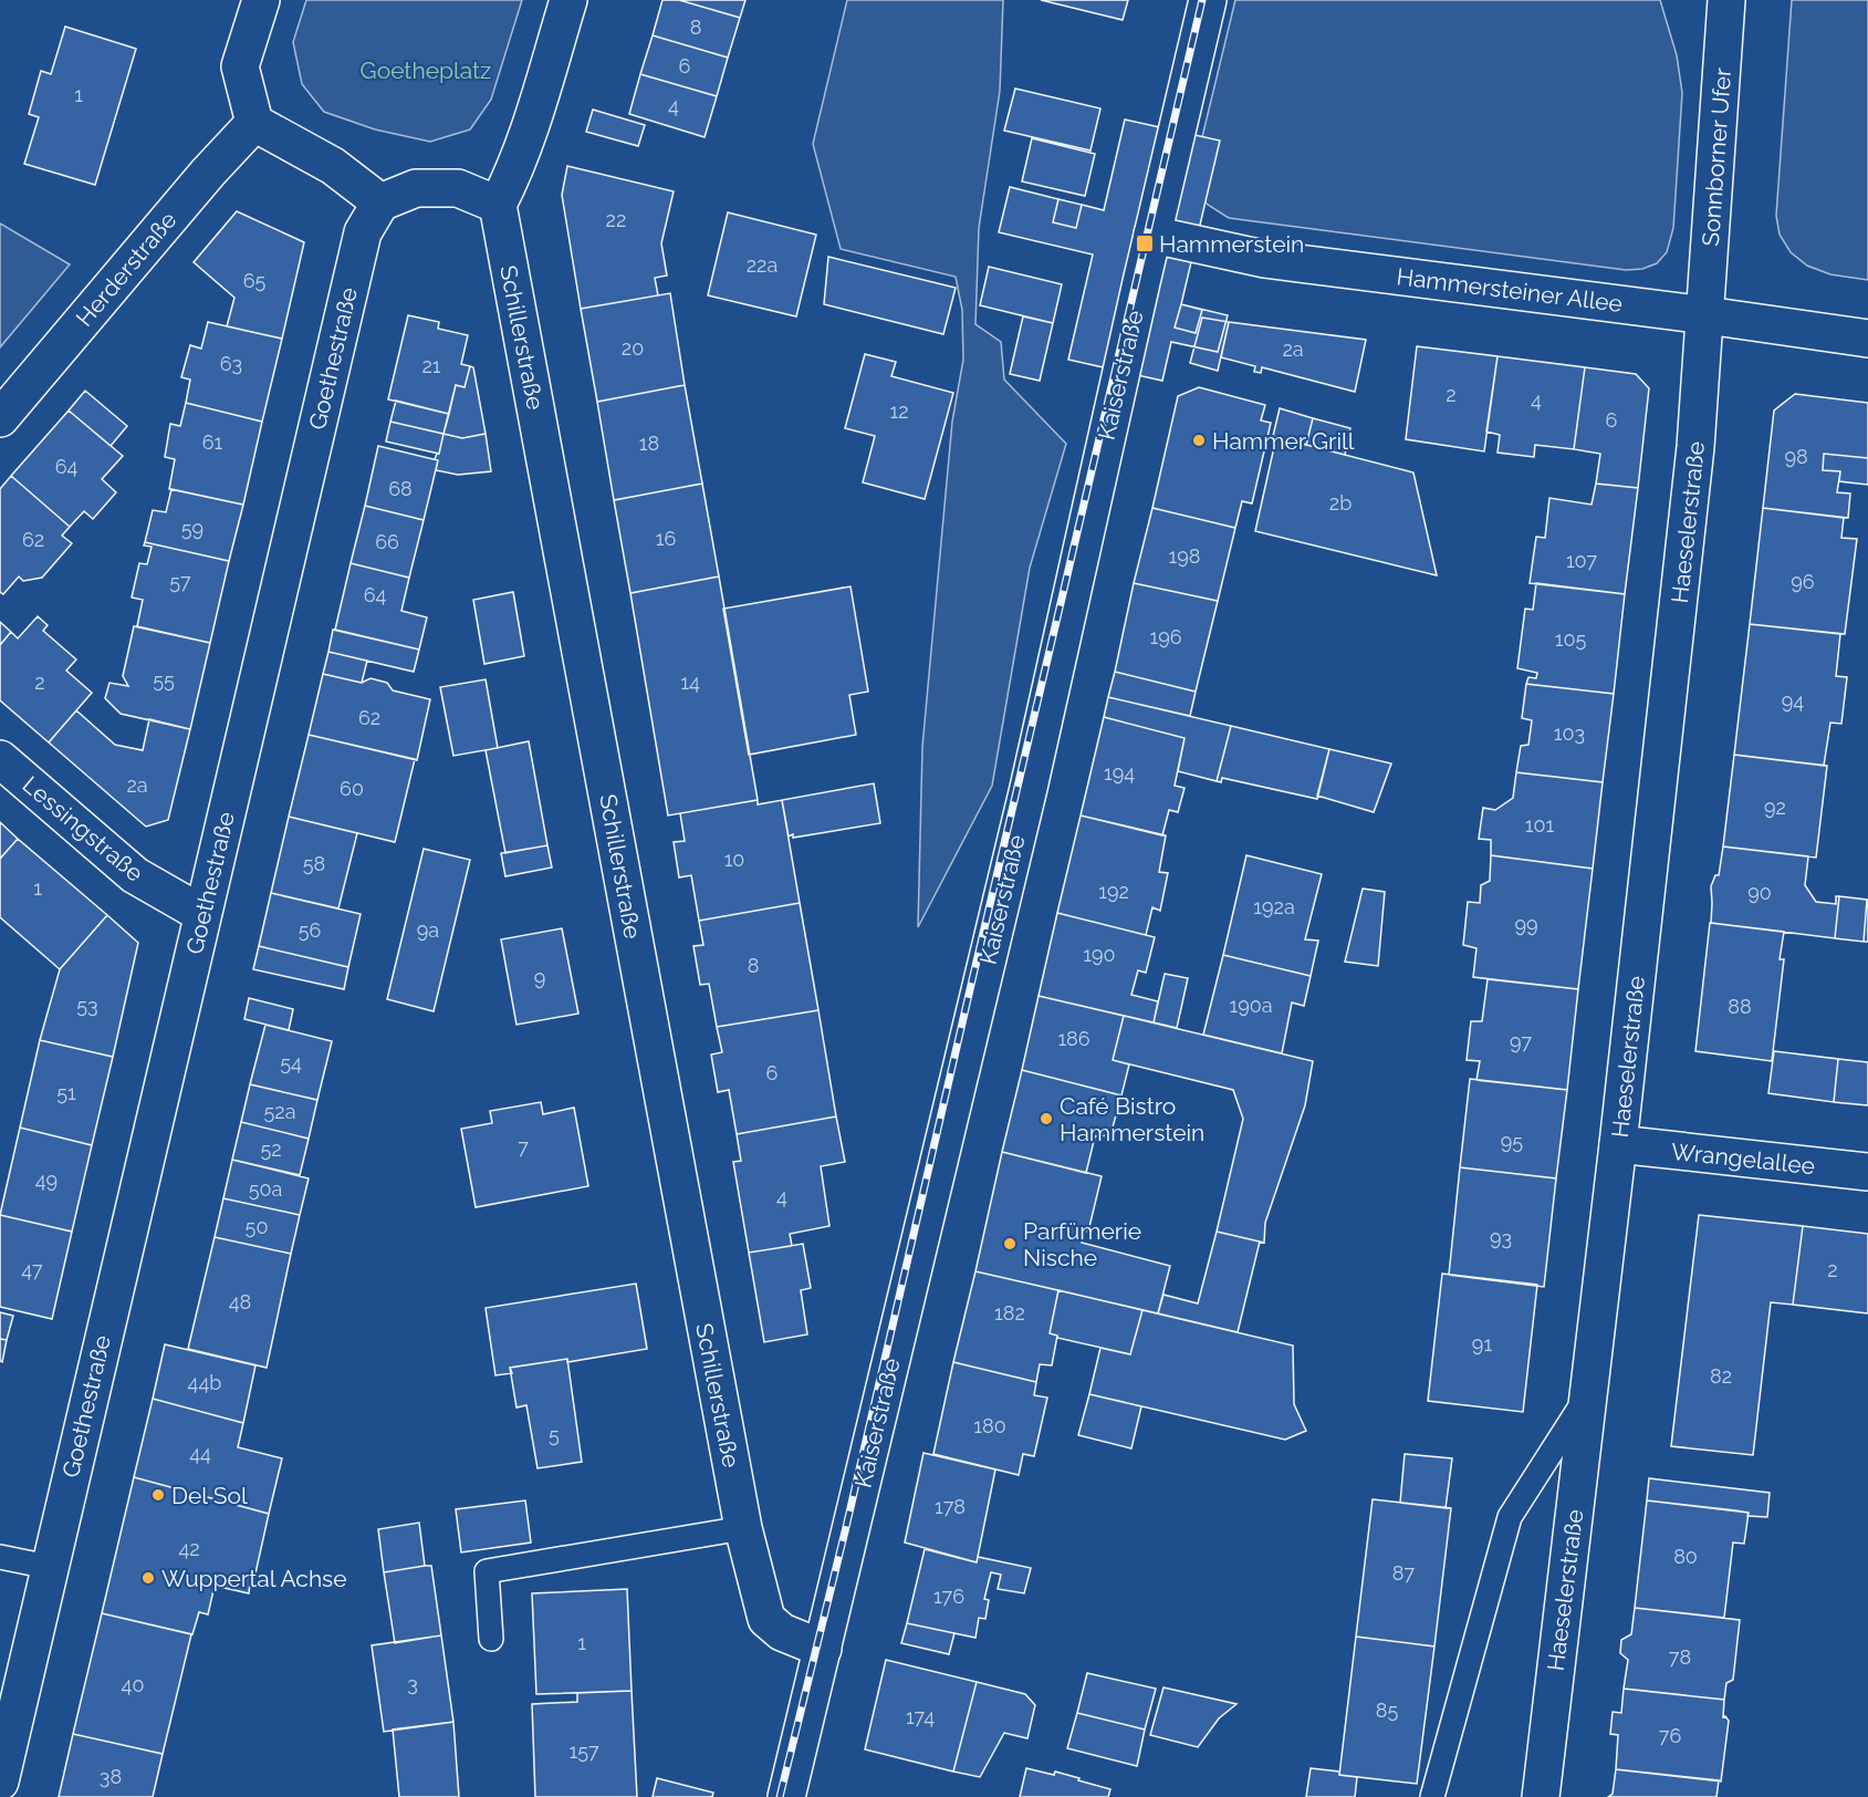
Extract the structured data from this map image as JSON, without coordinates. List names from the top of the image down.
{
  "streets": {
    "street": [
      "Sonnborner Ufer",
      "Herderstraße",
      "Hammersteiner Allee",
      "Schillerstraße",
      "Goethestraße",
      "Kaiserstraße",
      "Haeselerstraße",
      "Lessingstraße",
      "Wrangelallee"
    ]
  },
  "crossings": [
    ["Sonnborner Ufer", "Hammersteiner Allee"],
    ["Sonnborner Ufer", "Haeselerstraße"],
    ["Hammersteiner Allee", "Kaiserstraße"],
    ["Hammersteiner Allee", "Haeselerstraße"],
    ["Schillerstraße", "Kaiserstraße"],
    ["Goethestraße", "Lessingstraße"],
    ["Haeselerstraße", "Wrangelallee"]
  ],
  "parks": ["Goetheplatz"],
  "places": {
    "transit": ["Hammerstein"],
    "other": [
      "Hammer Grill",
      "Café Bistro Hammerstein",
      "Parfümerie Nische",
      "Del Sol",
      "Wuppertal Achse"
    ]
  },
  "house_numbers": [
    "8",
    "6",
    "1",
    "4",
    "22",
    "22a",
    "65",
    "20",
    "2a",
    "63",
    "21",
    "2",
    "4",
    "12",
    "6",
    "61",
    "18",
    "98",
    "64",
    "68",
    "2b",
    "59",
    "16",
    "62",
    "66",
    "198",
    "107",
    "57",
    "96",
    "64",
    "196",
    "105",
    "55",
    "2",
    "14",
    "94",
    "62",
    "103",
    "194",
    "2a",
    "60",
    "92",
    "101",
    "10",
    "58",
    "1",
    "192",
    "90",
    "192a",
    "99",
    "56",
    "9a",
    "190",
    "8",
    "9",
    "53",
    "190a",
    "88",
    "186",
    "97",
    "54",
    "6",
    "51",
    "52a",
    "95",
    "7",
    "52",
    "49",
    "50a",
    "4",
    "50",
    "93",
    "47",
    "2",
    "48",
    "182",
    "91",
    "82",
    "44b",
    "180",
    "5",
    "44",
    "178",
    "42",
    "80",
    "87",
    "176",
    "1",
    "78",
    "3",
    "40",
    "85",
    "174",
    "76",
    "157",
    "38"
  ]
}
